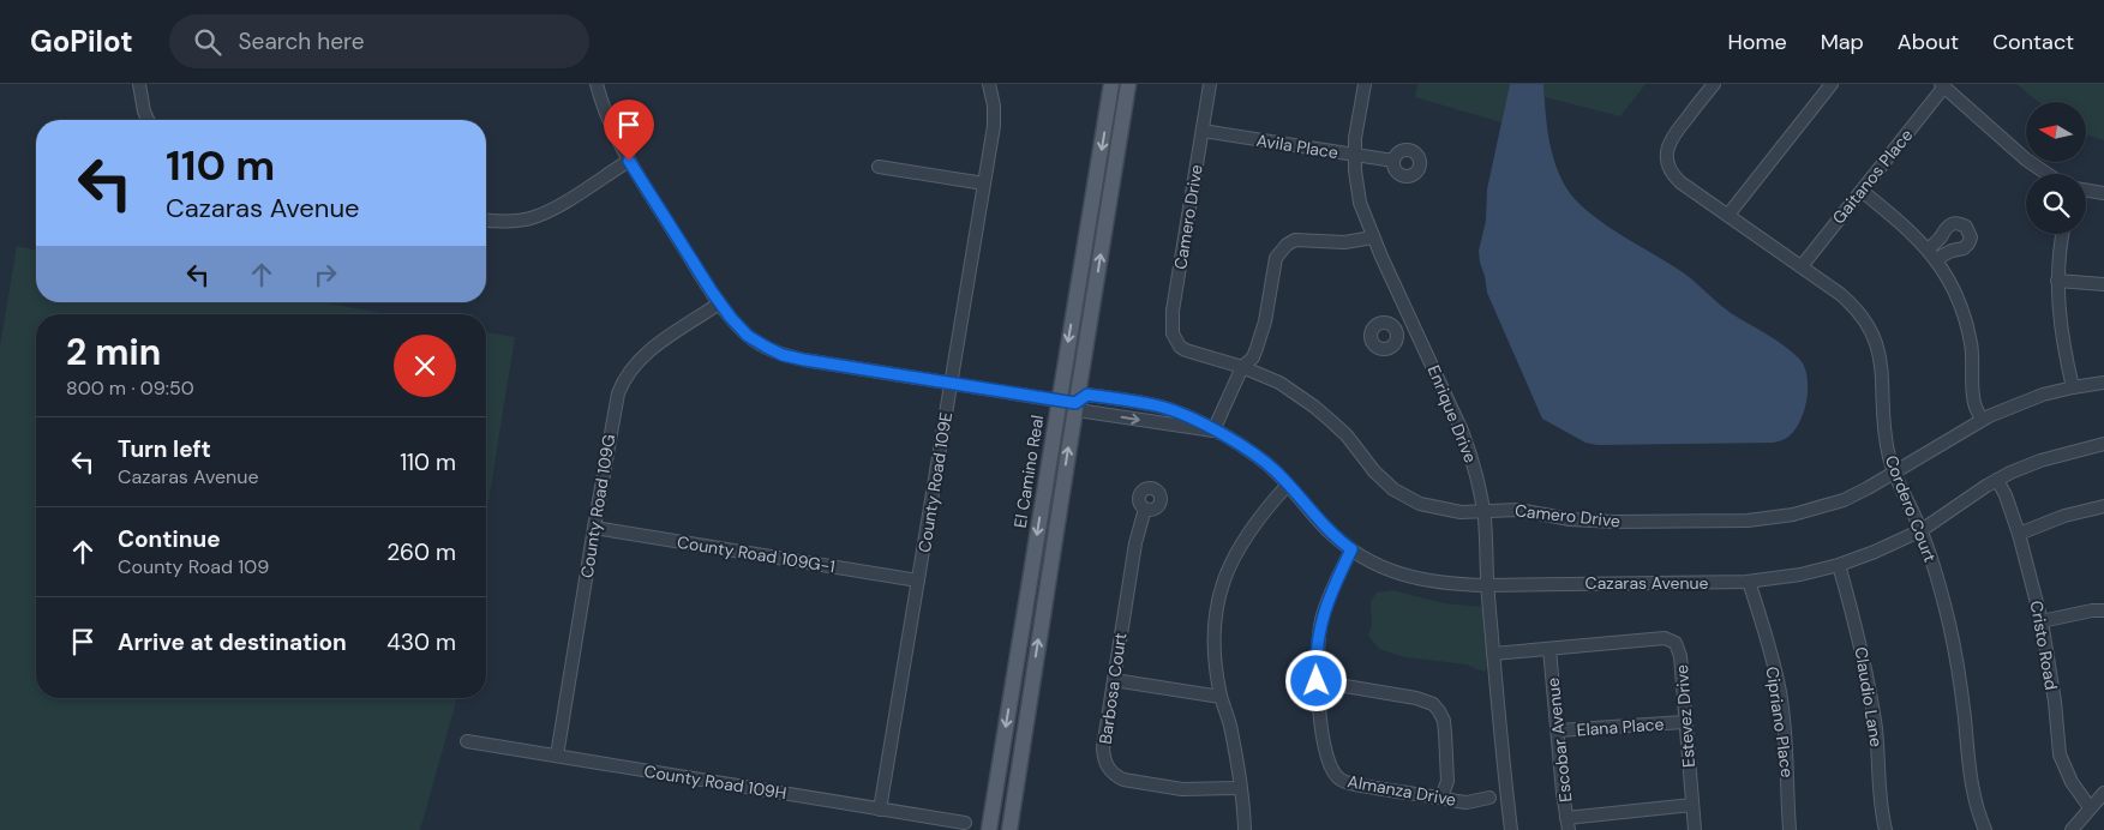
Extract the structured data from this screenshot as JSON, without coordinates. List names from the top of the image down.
{
  "streets": {
    "main road": ["El Camino Real"],
    "street": [
      "Avila Place",
      "Gaitanos Place",
      "Camero Drive",
      "Enrique Drive",
      "County Road 109E",
      "County Road 109G",
      "Cordero Court",
      "County Road 109G-1",
      "Cazaras Avenue",
      "Cristo Road",
      "Barbosa Court",
      "Claudio Lane",
      "Estevez Drive",
      "Cipriano Place",
      "Elana Place",
      "Escobar Avenue",
      "County Road 109H",
      "Almanza Drive"
    ]
  },
  "crossings": [
    ["Avila Place", "Camero Drive"],
    ["Avila Place", "Enrique Drive"],
    ["Gaitanos Place", "Cordero Court"],
    ["Camero Drive", "Enrique Drive"],
    ["Camero Drive", "Cordero Court"],
    ["Enrique Drive", "Cazaras Avenue"],
    ["Enrique Drive", "Estevez Drive"],
    ["County Road 109E", "County Road 109G-1"],
    ["County Road 109E", "County Road 109H"],
    ["County Road 109G", "County Road 109G-1"],
    ["County Road 109G", "County Road 109H"],
    ["Cordero Court", "Cazaras Avenue"],
    ["Cazaras Avenue", "Cristo Road"],
    ["Cazaras Avenue", "Claudio Lane"],
    ["Cazaras Avenue", "Cipriano Place"],
    ["Cazaras Avenue", "Almanza Drive"],
    ["Estevez Drive", "Elana Place"],
    ["Estevez Drive", "Escobar Avenue"],
    ["Elana Place", "Escobar Avenue"]
  ],
  "north": "left",
  "page": {
    "header": "GoPilot",
    "search": "Search here",
    "nav": [
      "Home",
      "Map",
      "About",
      "Contact"
    ],
    "turn": ["110 m", "Cazaras Avenue"],
    "heading": ["2 min", "800 m · 09:50"],
    "list": [
      {
        "name": "Turn left",
        "note": "Cazaras Avenue",
        "value": "110 m"
      },
      {
        "name": "Continue",
        "note": "County Road 109",
        "value": "260 m"
      },
      {
        "name": "Arrive at destination",
        "value": "430 m"
      }
    ]
  }
}
